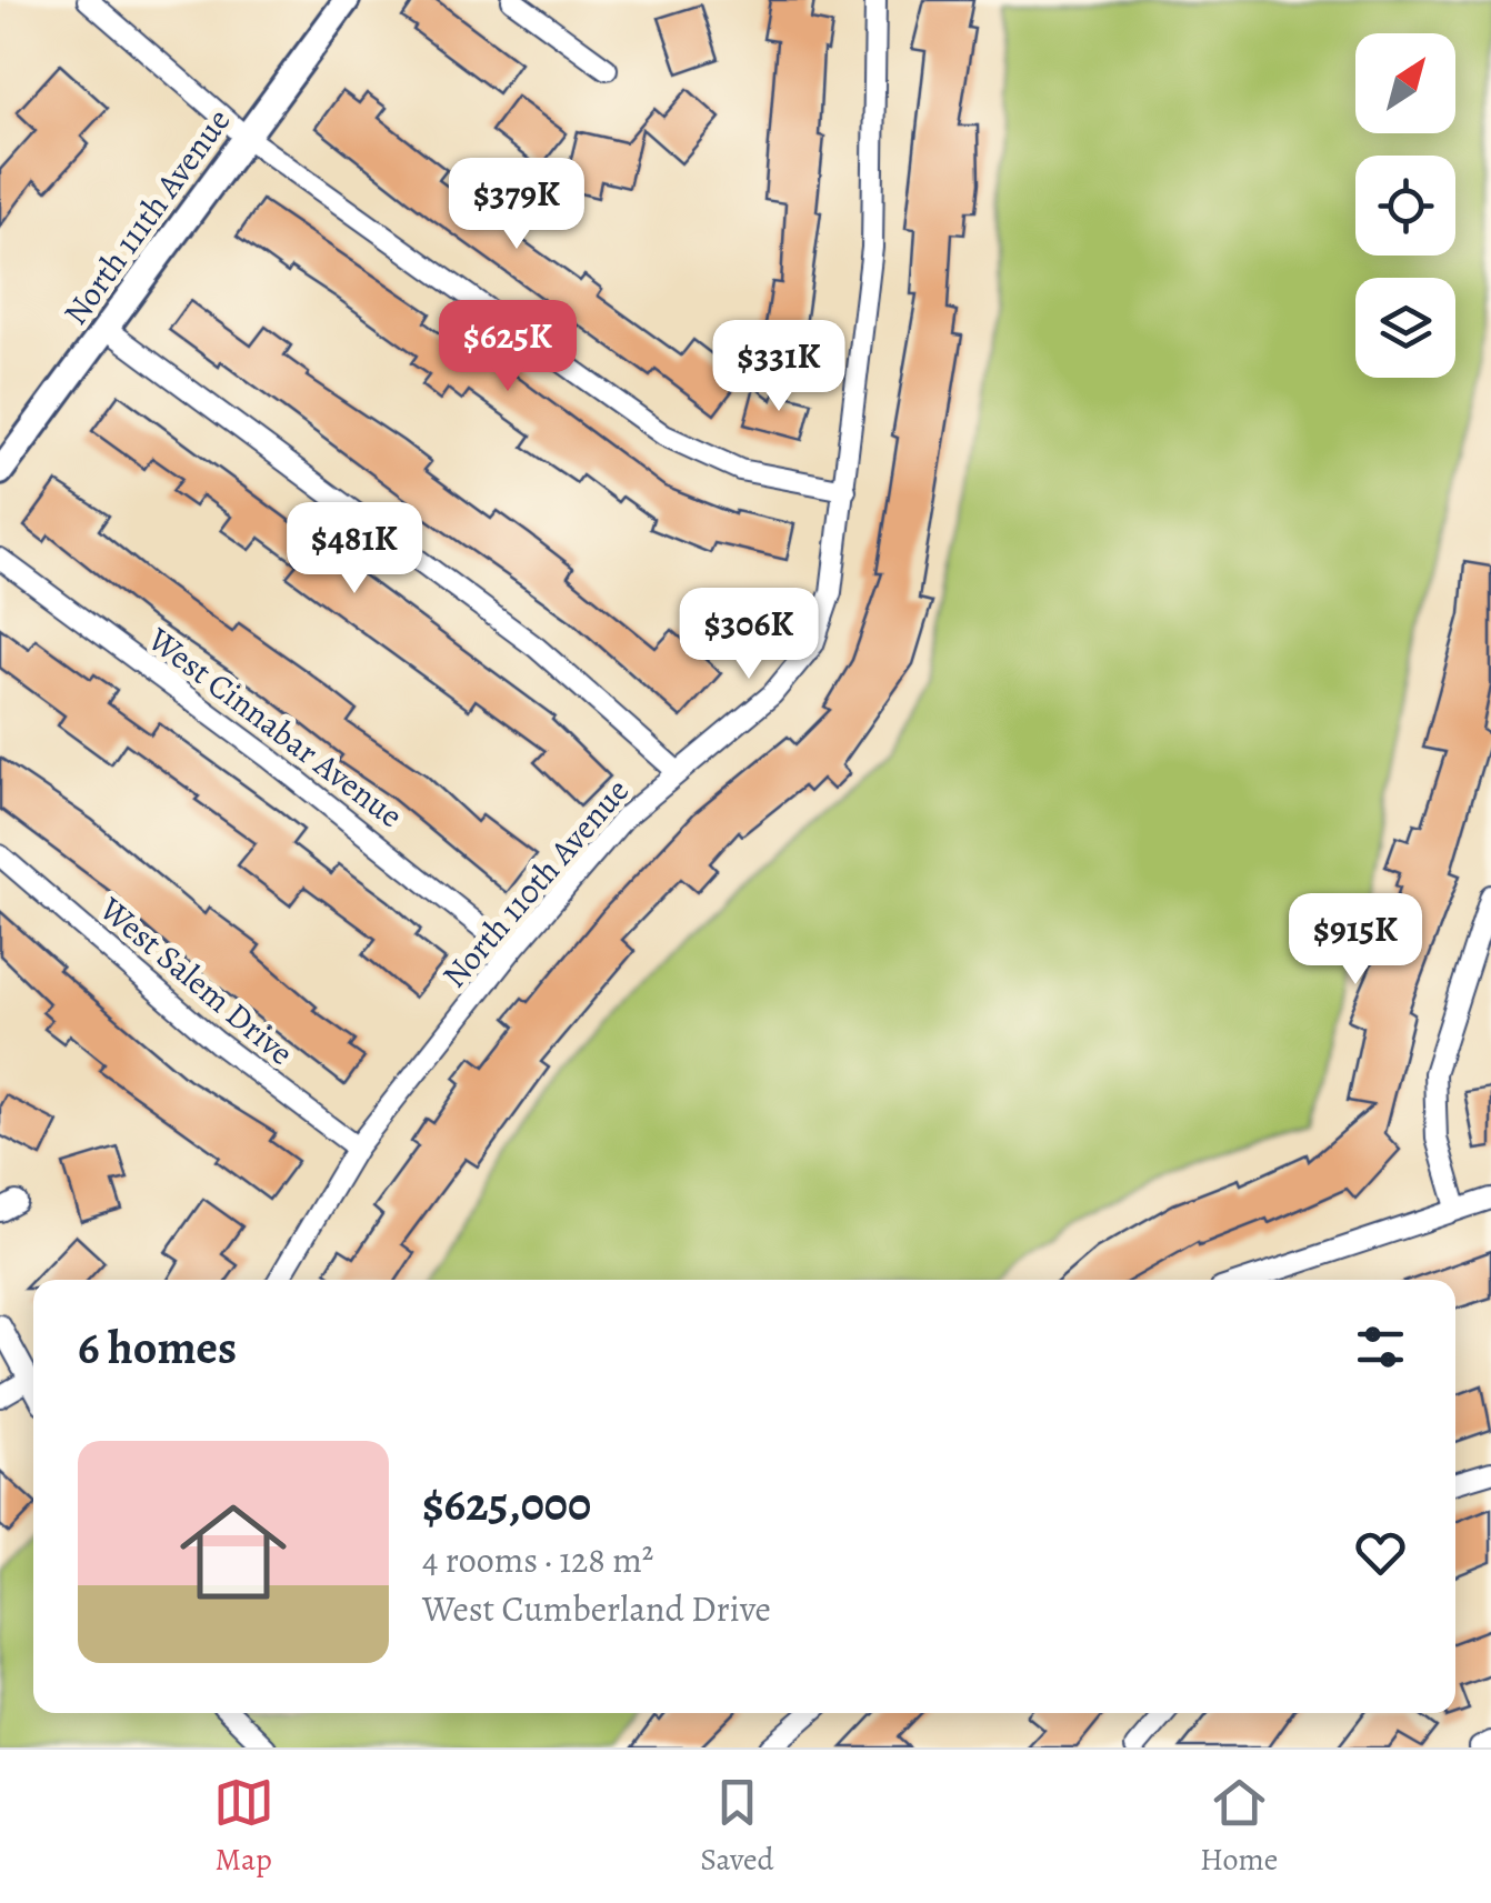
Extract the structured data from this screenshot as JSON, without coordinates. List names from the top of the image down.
{
  "streets": {
    "street": [
      "North 111th Avenue",
      "West Cinnabar Avenue",
      "North 110th Avenue",
      "West Salem Drive"
    ]
  },
  "crossings": [
    ["West Cinnabar Avenue", "North 110th Avenue"],
    ["North 110th Avenue", "West Salem Drive"]
  ],
  "north": "top right",
  "page": {
    "price": [
      "$379K",
      "$625K",
      "$331K",
      "$481K",
      "$306K",
      "$915K"
    ],
    "heading": "6 homes",
    "list": [
      {
        "name": "$625,000",
        "note": "4 rooms · 128 m² · West Cumberland Drive"
      }
    ],
    "tabs": ["Map", "Saved", "Home"]
  }
}
